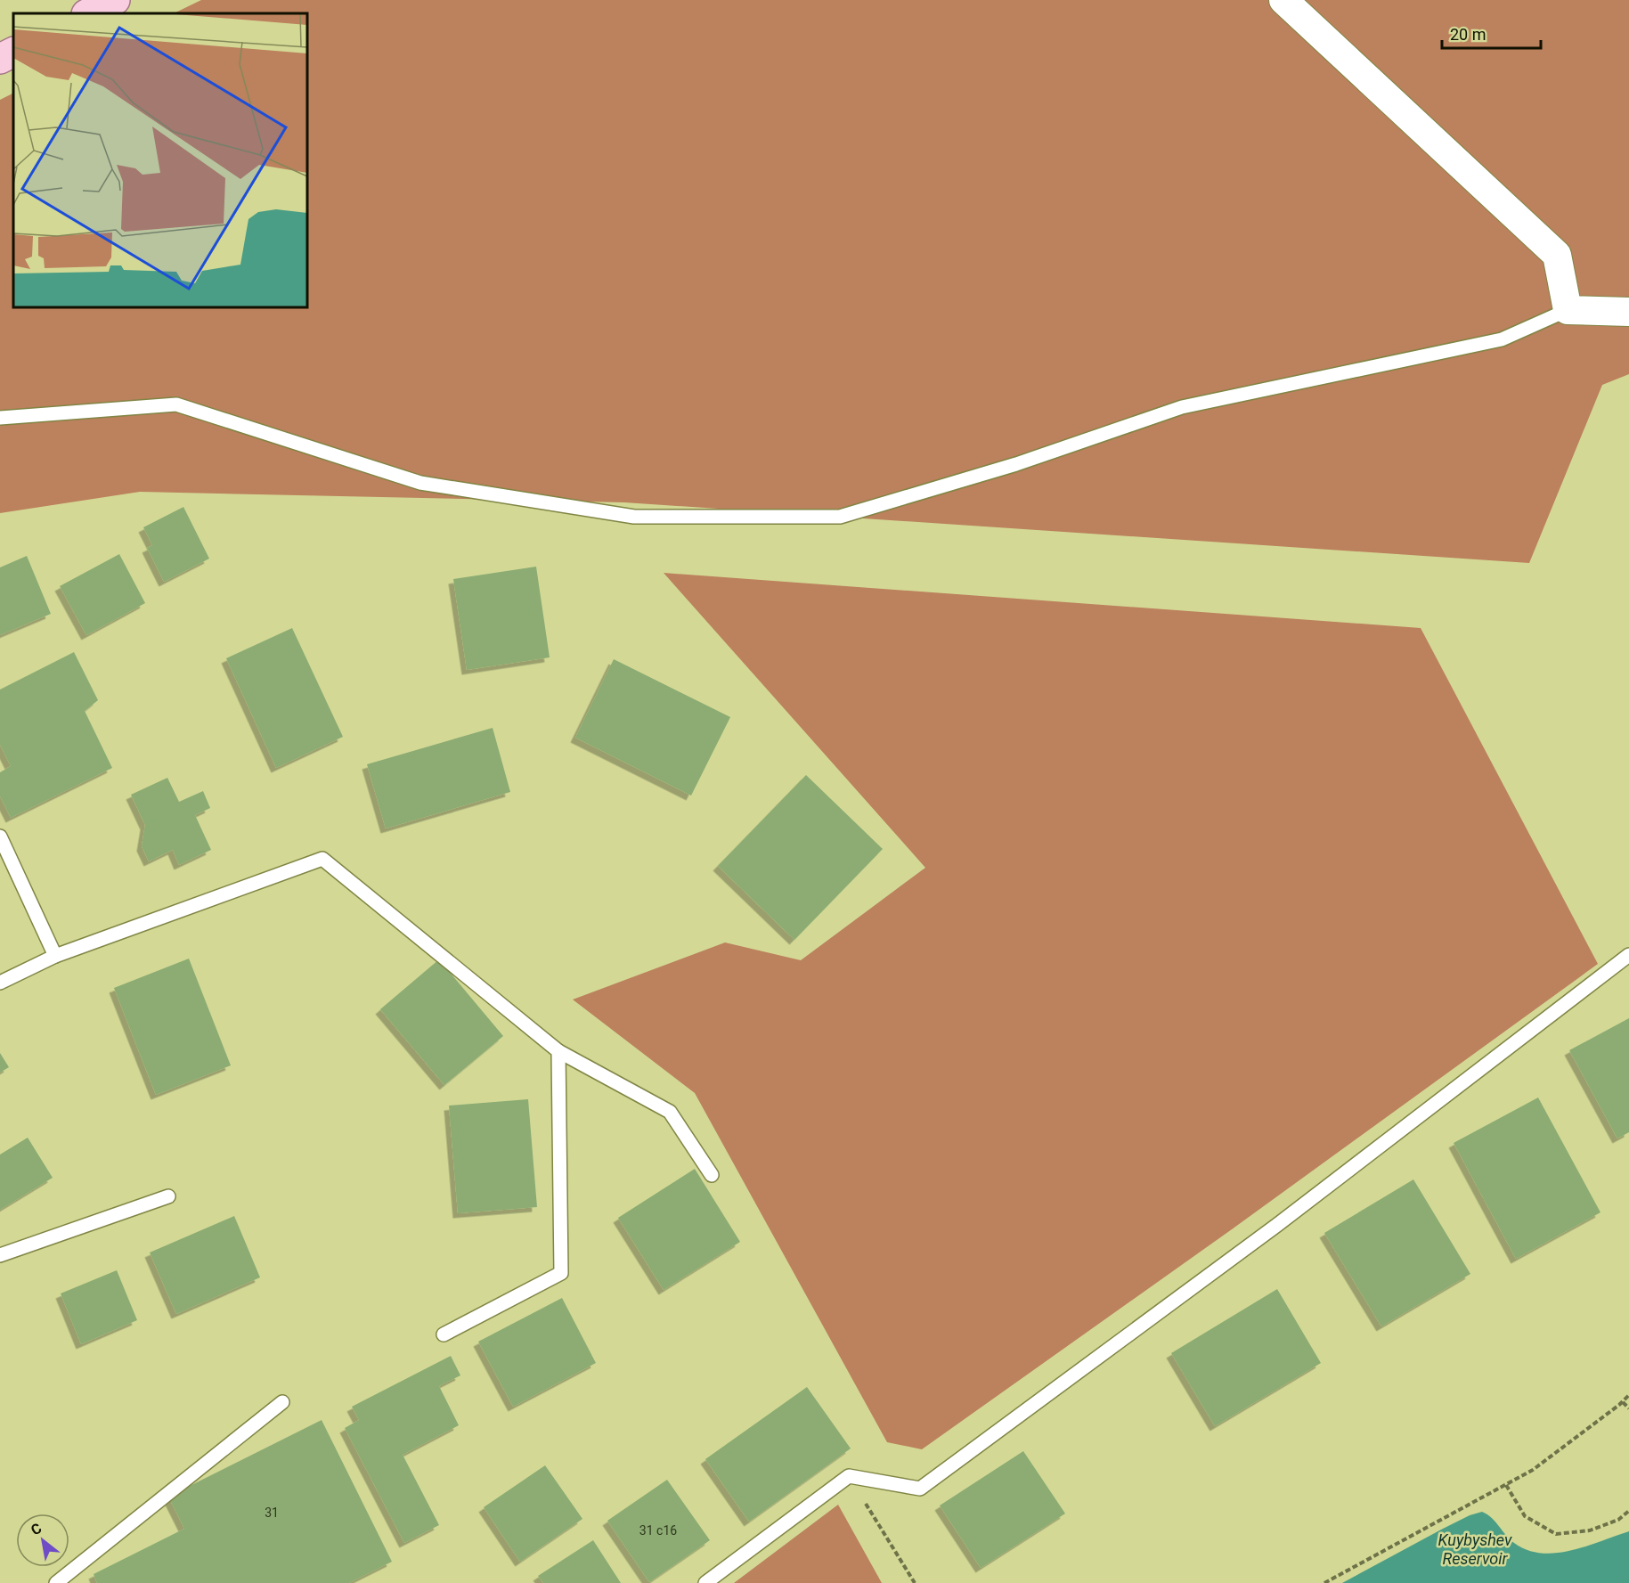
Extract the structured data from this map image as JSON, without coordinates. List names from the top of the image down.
{
  "water": ["Kuybyshev Reservoir"],
  "house_numbers": ["31", "31 с16"],
  "scale_bar": "20 m",
  "north": "top left"
}
